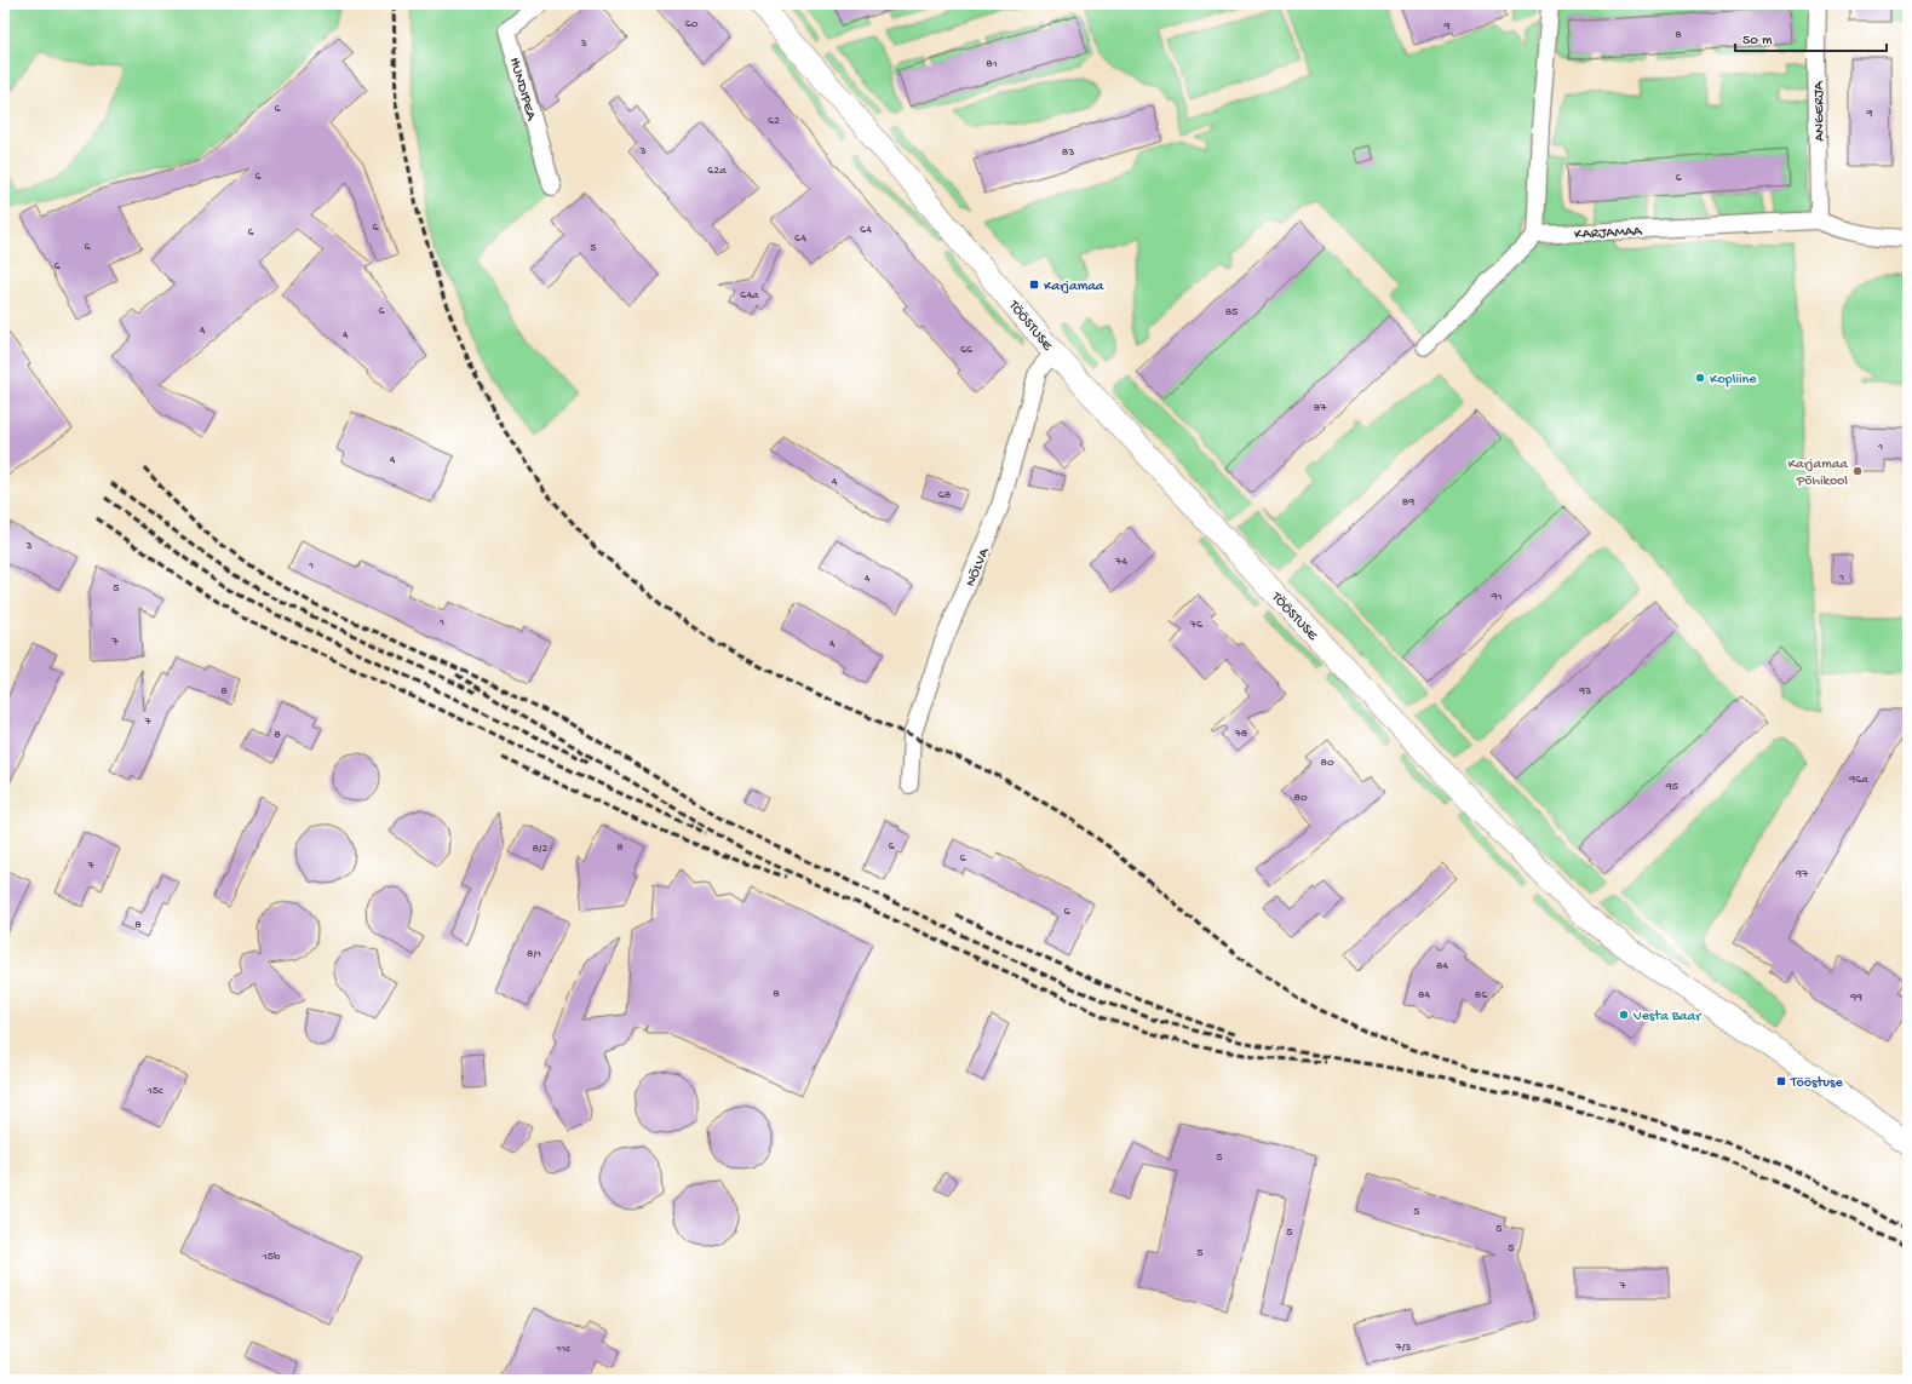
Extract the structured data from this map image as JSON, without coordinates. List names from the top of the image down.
{
  "streets": {
    "street": [
      "HUNDIPEA",
      "ANGERJA",
      "KARJAMAA",
      "TÖÖSTUSE",
      "NÕLVA"
    ]
  },
  "crossings": [
    ["ANGERJA", "KARJAMAA"],
    ["TÖÖSTUSE", "NÕLVA"]
  ],
  "places": {
    "transit": ["Karjamaa", "Tööstuse"],
    "other": ["Kopliine", "Karjamaa Põhikool", "Vesta Baar"]
  },
  "house_numbers": [
    "60",
    "9",
    "8",
    "3",
    "81",
    "6",
    "9",
    "62",
    "3",
    "83",
    "62a",
    "6",
    "6",
    "6",
    "64",
    "6",
    "64",
    "6",
    "5",
    "6",
    "64a",
    "6",
    "85",
    "4",
    "4",
    "66",
    "87",
    "1",
    "4",
    "4",
    "68",
    "89",
    "3",
    "74",
    "1",
    "1",
    "4",
    "5",
    "91",
    "1",
    "76",
    "7",
    "4",
    "8",
    "93",
    "7",
    "78",
    "8",
    "80",
    "96a",
    "95",
    "80",
    "6",
    "8",
    "8/2",
    "6",
    "7",
    "97",
    "6",
    "8",
    "8/1",
    "84",
    "8",
    "84",
    "86",
    "99",
    "15c",
    "5",
    "5",
    "5",
    "5",
    "5",
    "5",
    "15b",
    "7",
    "7/3",
    "11c"
  ],
  "scale_bar": "50 m"
}
